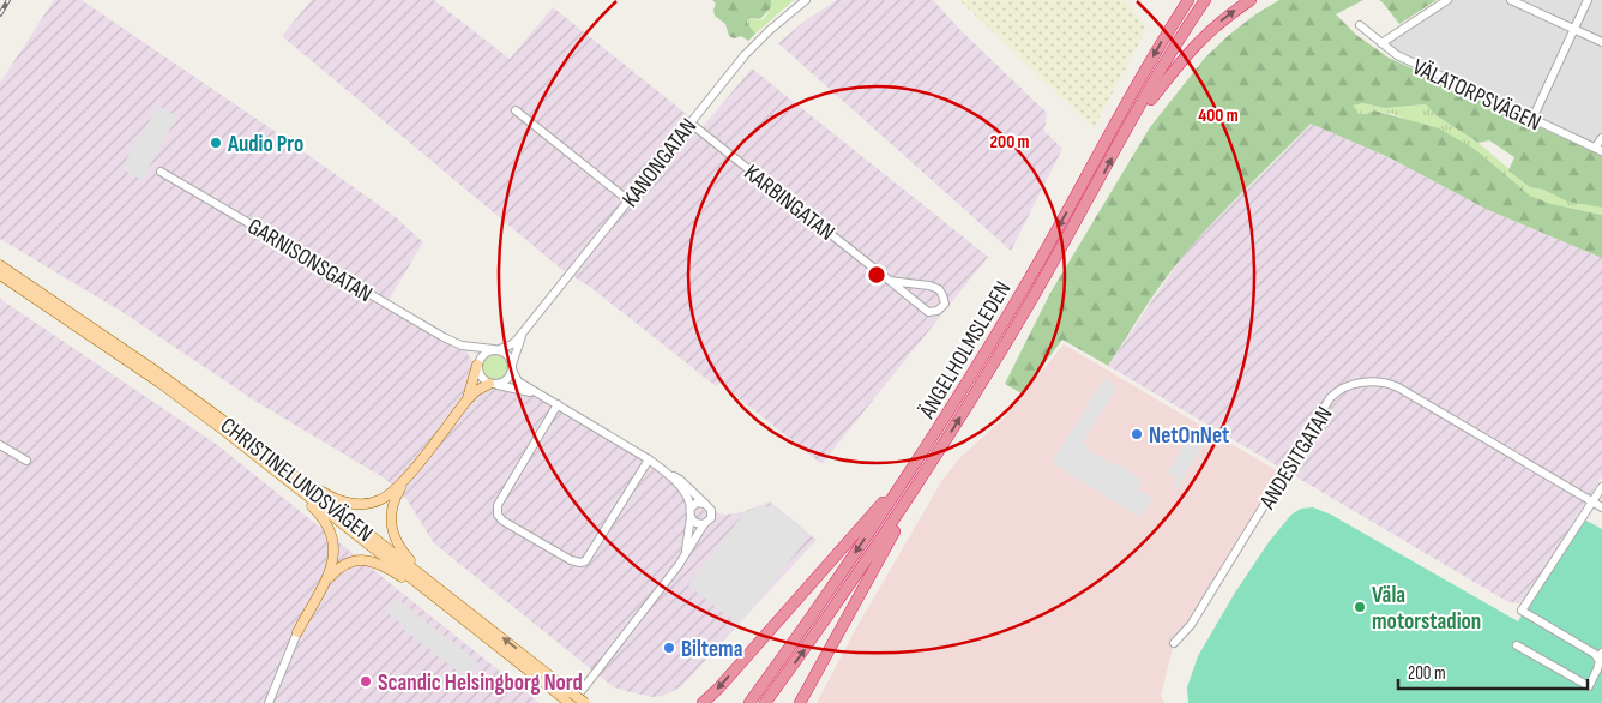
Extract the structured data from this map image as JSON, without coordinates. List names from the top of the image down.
{
  "streets": {
    "highway": ["ÄNGELHOLMSLEDEN"],
    "main road": ["CHRISTINELUNDSVÄGEN"],
    "street": [
      "VÄLATORPSVÄGEN",
      "KANONGATAN",
      "KARBINGATAN",
      "GARNISONSGATAN",
      "ANDESITGATAN"
    ]
  },
  "crossings": [
    ["KANONGATAN", "KARBINGATAN"],
    ["KANONGATAN", "GARNISONSGATAN"]
  ],
  "places": [
    "Audio Pro",
    "NetOnNet",
    "Väla motorstadion",
    "Biltema",
    "Scandic Helsingborg Nord"
  ],
  "scale_bar": "200 m",
  "rings": ["400 m", "200 m"]
}
